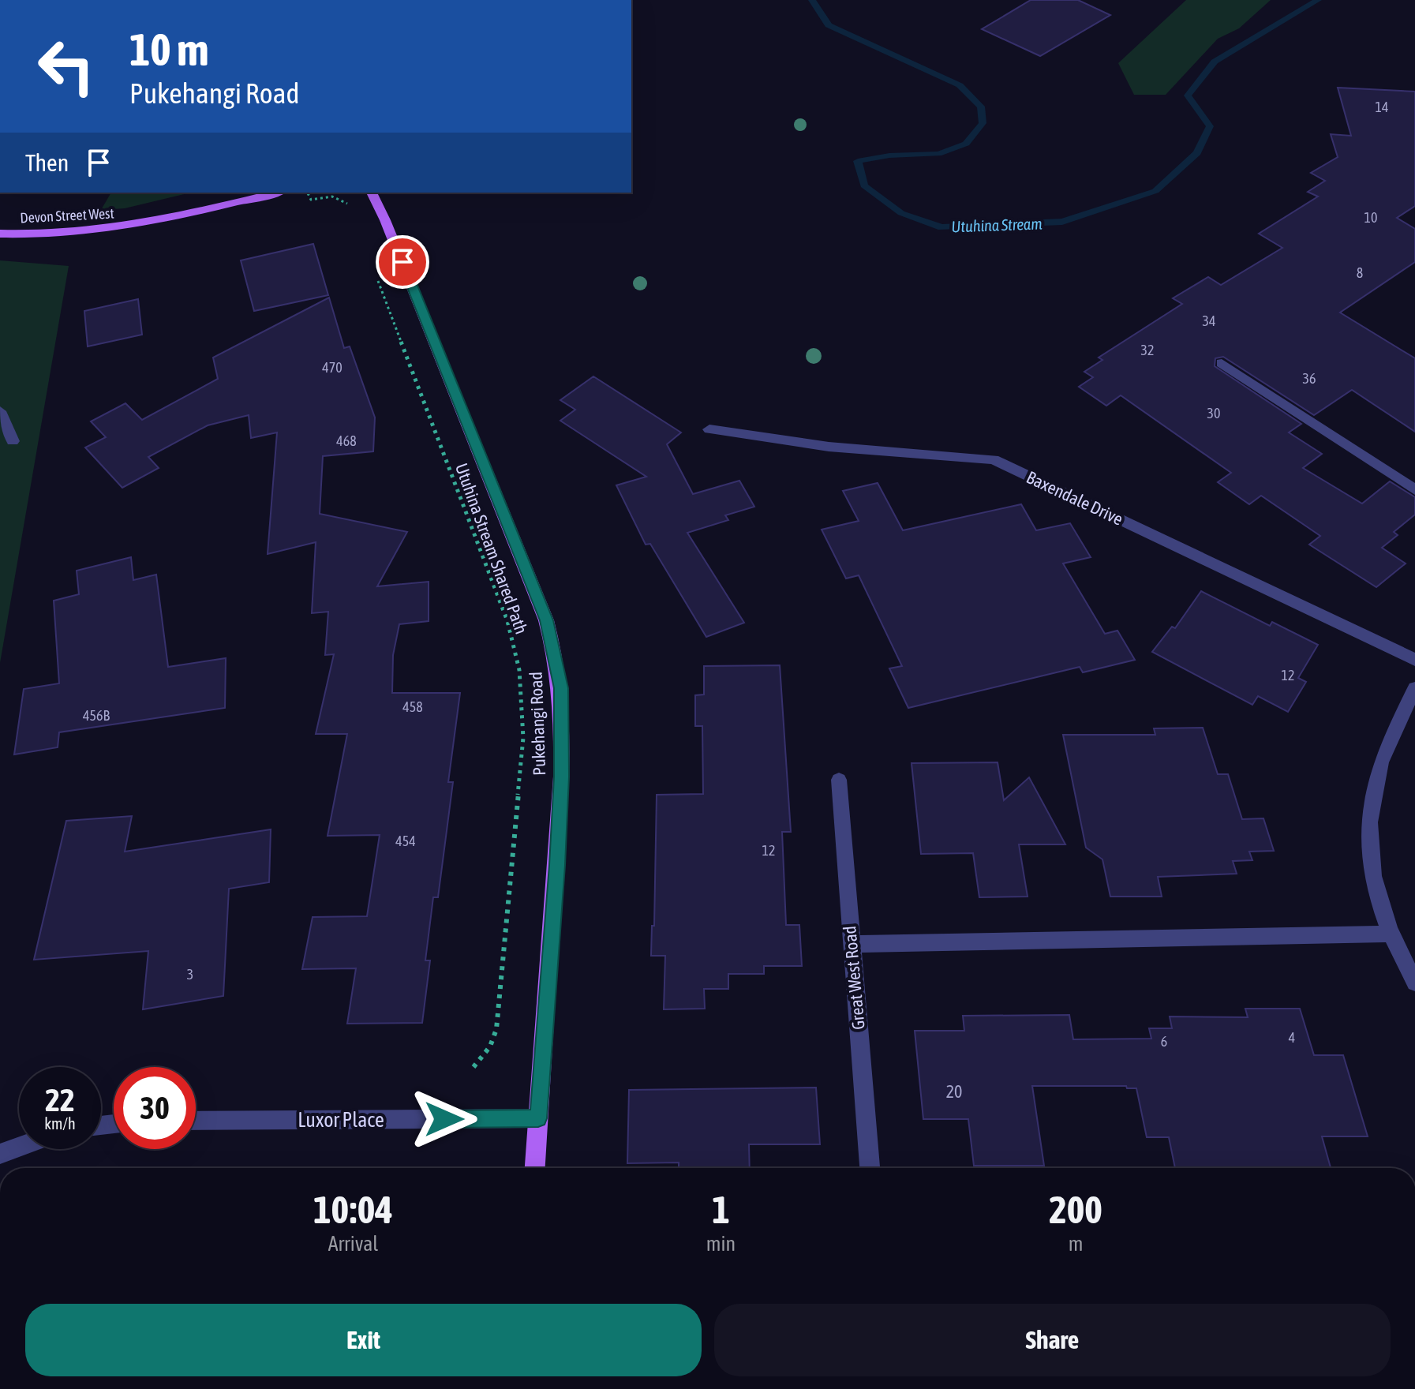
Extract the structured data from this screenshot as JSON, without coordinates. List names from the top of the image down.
{
  "streets": {
    "main road": ["Devon Street West", "Pukehangi Road"],
    "street": ["Baxendale Drive", "Great West Road", "Luxor Place"],
    "path": ["Utuhina Stream Shared Path"]
  },
  "crossings": [
    ["Pukehangi Road", "Luxor Place"]
  ],
  "water": ["Utuhina Stream"],
  "house_numbers": [
    "14",
    "10",
    "8",
    "34",
    "32",
    "470",
    "36",
    "30",
    "468",
    "12",
    "458",
    "456B",
    "454",
    "12",
    "3",
    "4",
    "6",
    "20"
  ],
  "page": {
    "turn": ["10 m", "Pukehangi Road"],
    "then": "Then",
    "speed": "22 km/h",
    "limit": "30",
    "eta": [
      "10:04",
      "Arrival",
      "1",
      "min",
      "200",
      "m"
    ],
    "buttons": ["Exit", "Share"]
  }
}
